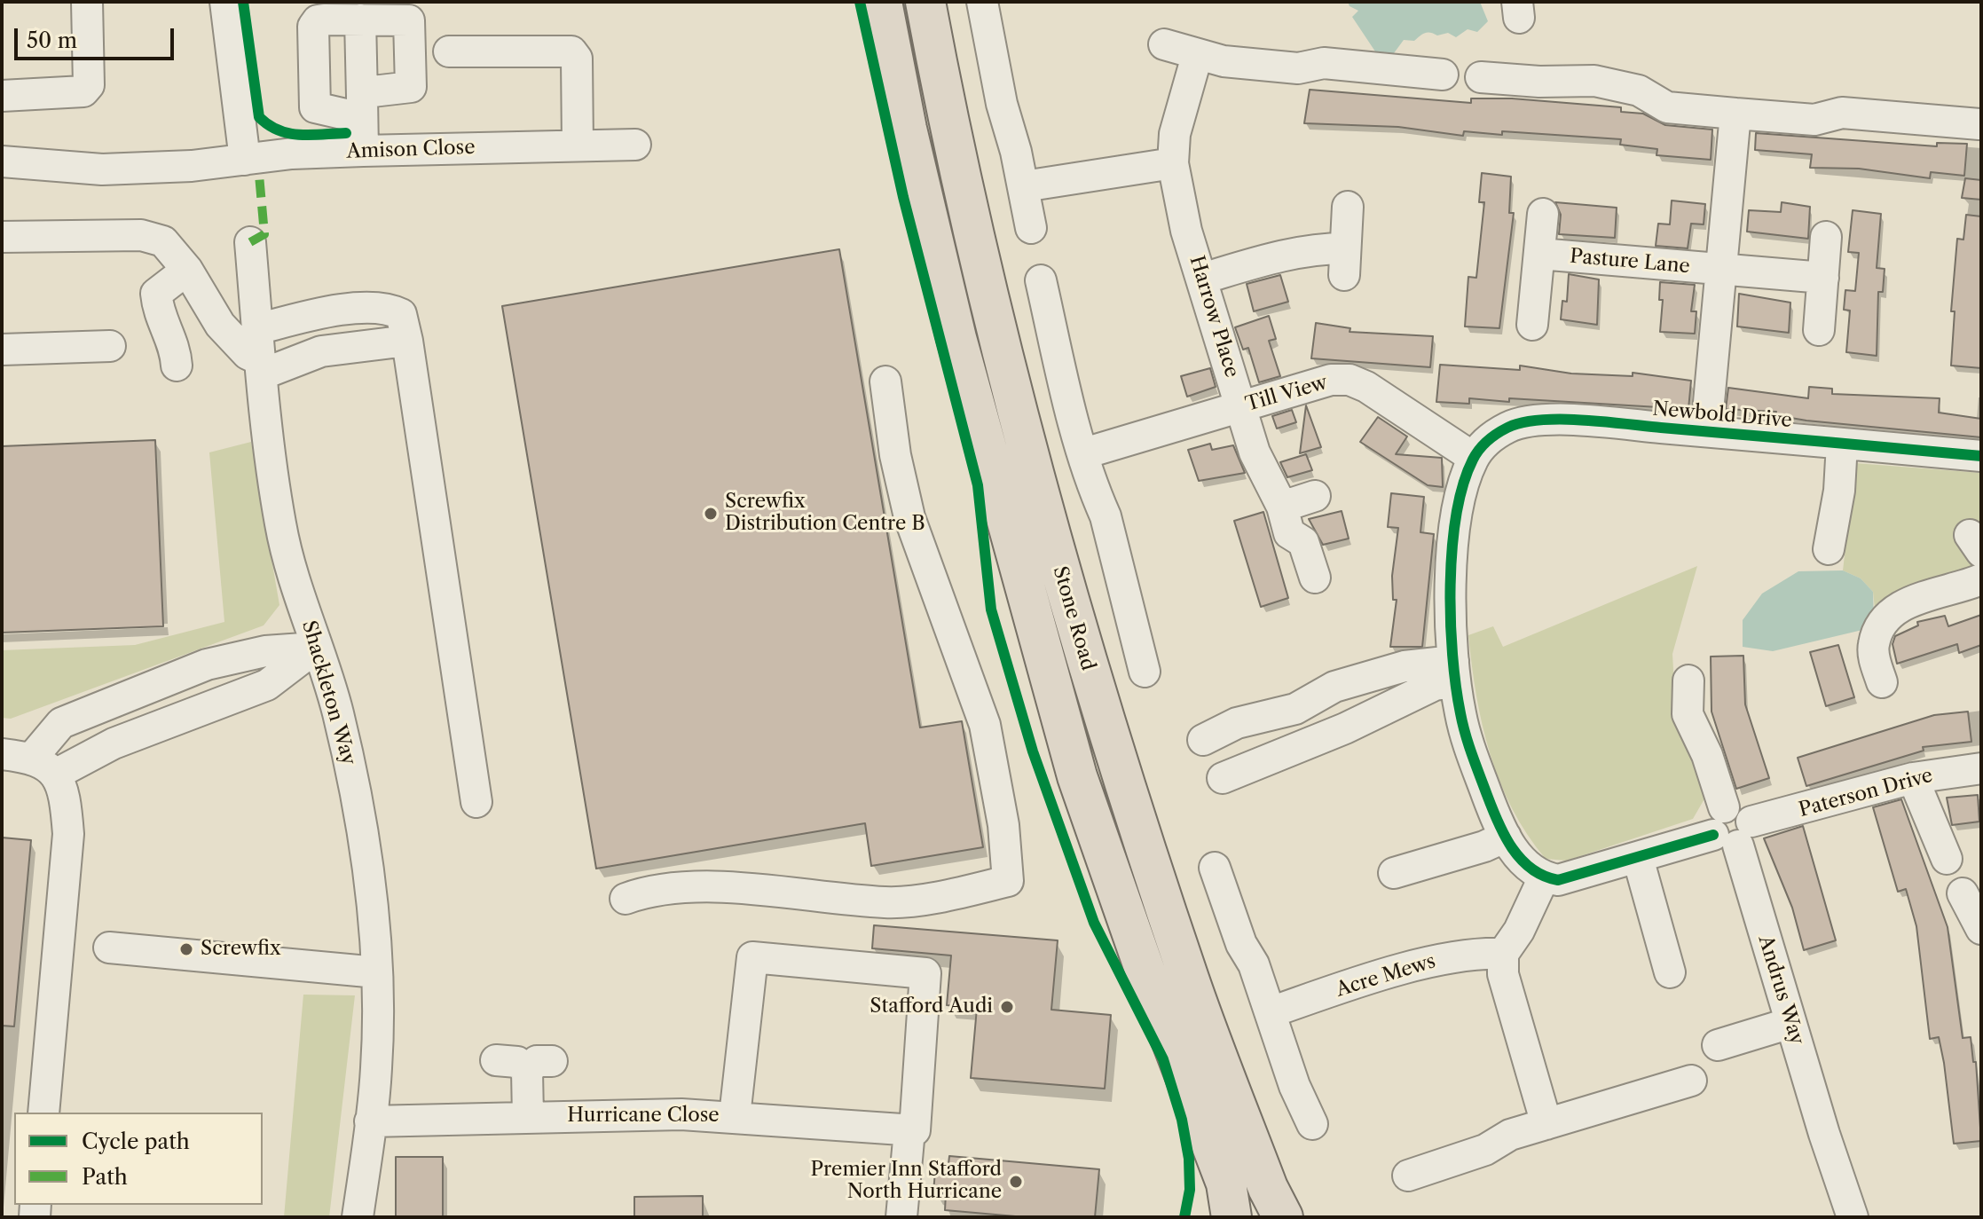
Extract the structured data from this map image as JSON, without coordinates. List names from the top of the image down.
{
  "streets": {
    "highway": ["Stone Road"],
    "street": [
      "Amison Close",
      "Pasture Lane",
      "Harrow Place",
      "Till View",
      "Newbold Drive",
      "Shackleton Way",
      "Paterson Drive",
      "Acre Mews",
      "Andrus Way",
      "Hurricane Close"
    ]
  },
  "crossings": [
    ["Harrow Place", "Till View"],
    ["Till View", "Newbold Drive"],
    ["Shackleton Way", "Hurricane Close"],
    ["Paterson Drive", "Andrus Way"]
  ],
  "places": [
    "Screwfix Distribution Centre B",
    "Screwfix",
    "Stafford Audi",
    "Premier Inn Stafford North Hurricane"
  ],
  "legend": ["Cycle path", "Path"],
  "scale_bar": "50 m"
}
